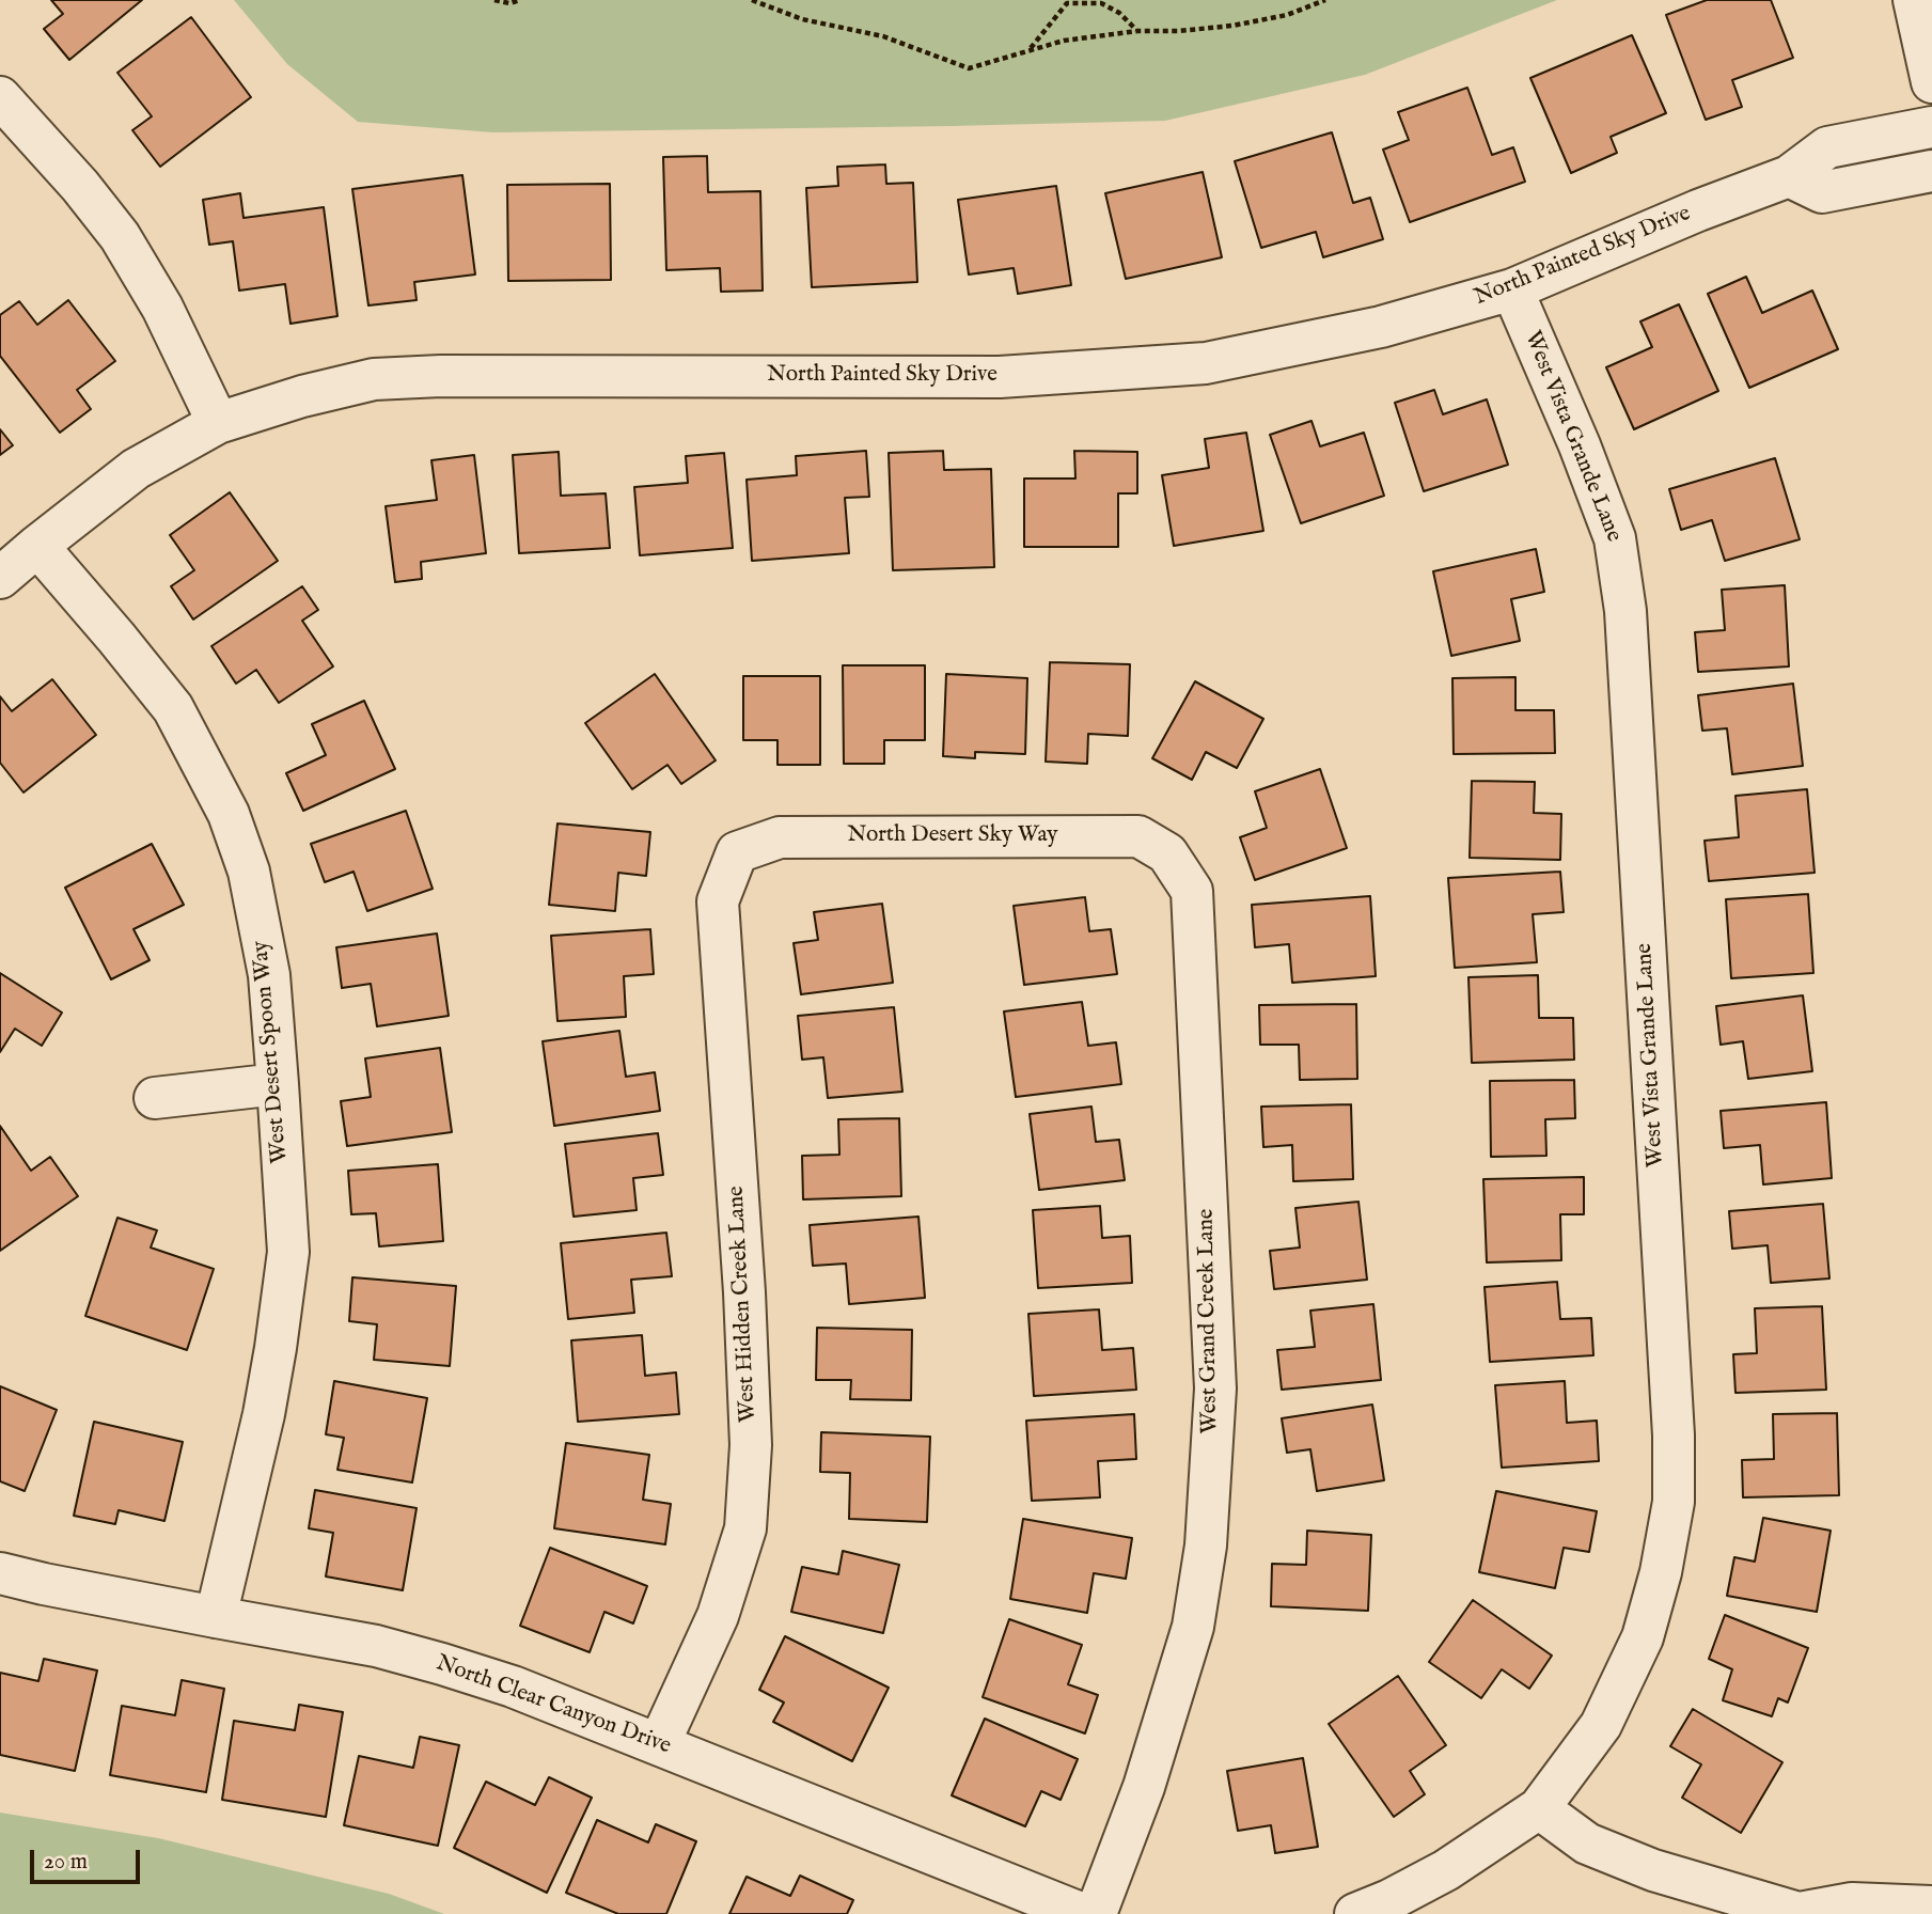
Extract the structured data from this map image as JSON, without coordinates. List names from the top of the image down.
{
  "streets": {
    "street": [
      "North Painted Sky Drive",
      "West Vista Grande Lane",
      "North Desert Sky Way",
      "West Desert Spoon Way",
      "West Hidden Creek Lane",
      "West Grand Creek Lane",
      "North Clear Canyon Drive"
    ]
  },
  "crossings": [
    ["North Painted Sky Drive", "West Vista Grande Lane"],
    ["North Painted Sky Drive", "West Desert Spoon Way"],
    ["North Desert Sky Way", "West Hidden Creek Lane"],
    ["North Desert Sky Way", "West Grand Creek Lane"],
    ["West Desert Spoon Way", "North Clear Canyon Drive"],
    ["West Hidden Creek Lane", "North Clear Canyon Drive"]
  ],
  "scale_bar": "20 m"
}
